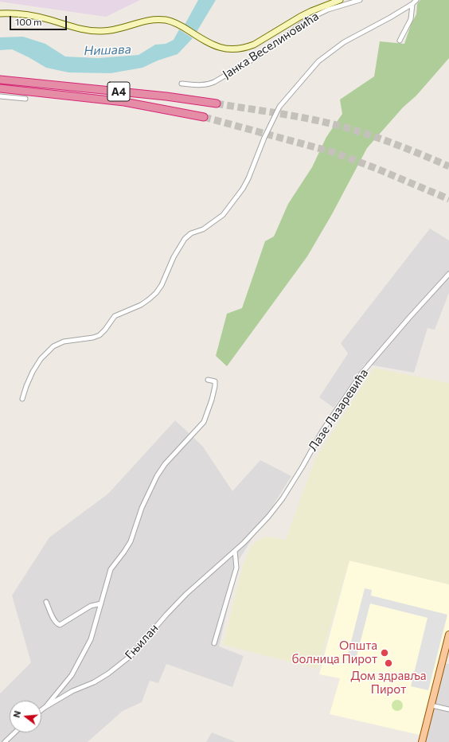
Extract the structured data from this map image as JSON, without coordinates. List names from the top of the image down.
{
  "streets": {
    "highway": ["A4"],
    "street": ["Јанка Веселиновића", "Лазе Лазаревића", "Гњилан"]
  },
  "crossings": [
    ["Лазе Лазаревића", "Гњилан"]
  ],
  "water": ["Нишава"],
  "places": ["Општа болница Пирот", "Дом здравља Пирот"],
  "scale_bar": "100 m",
  "north": "left"
}
